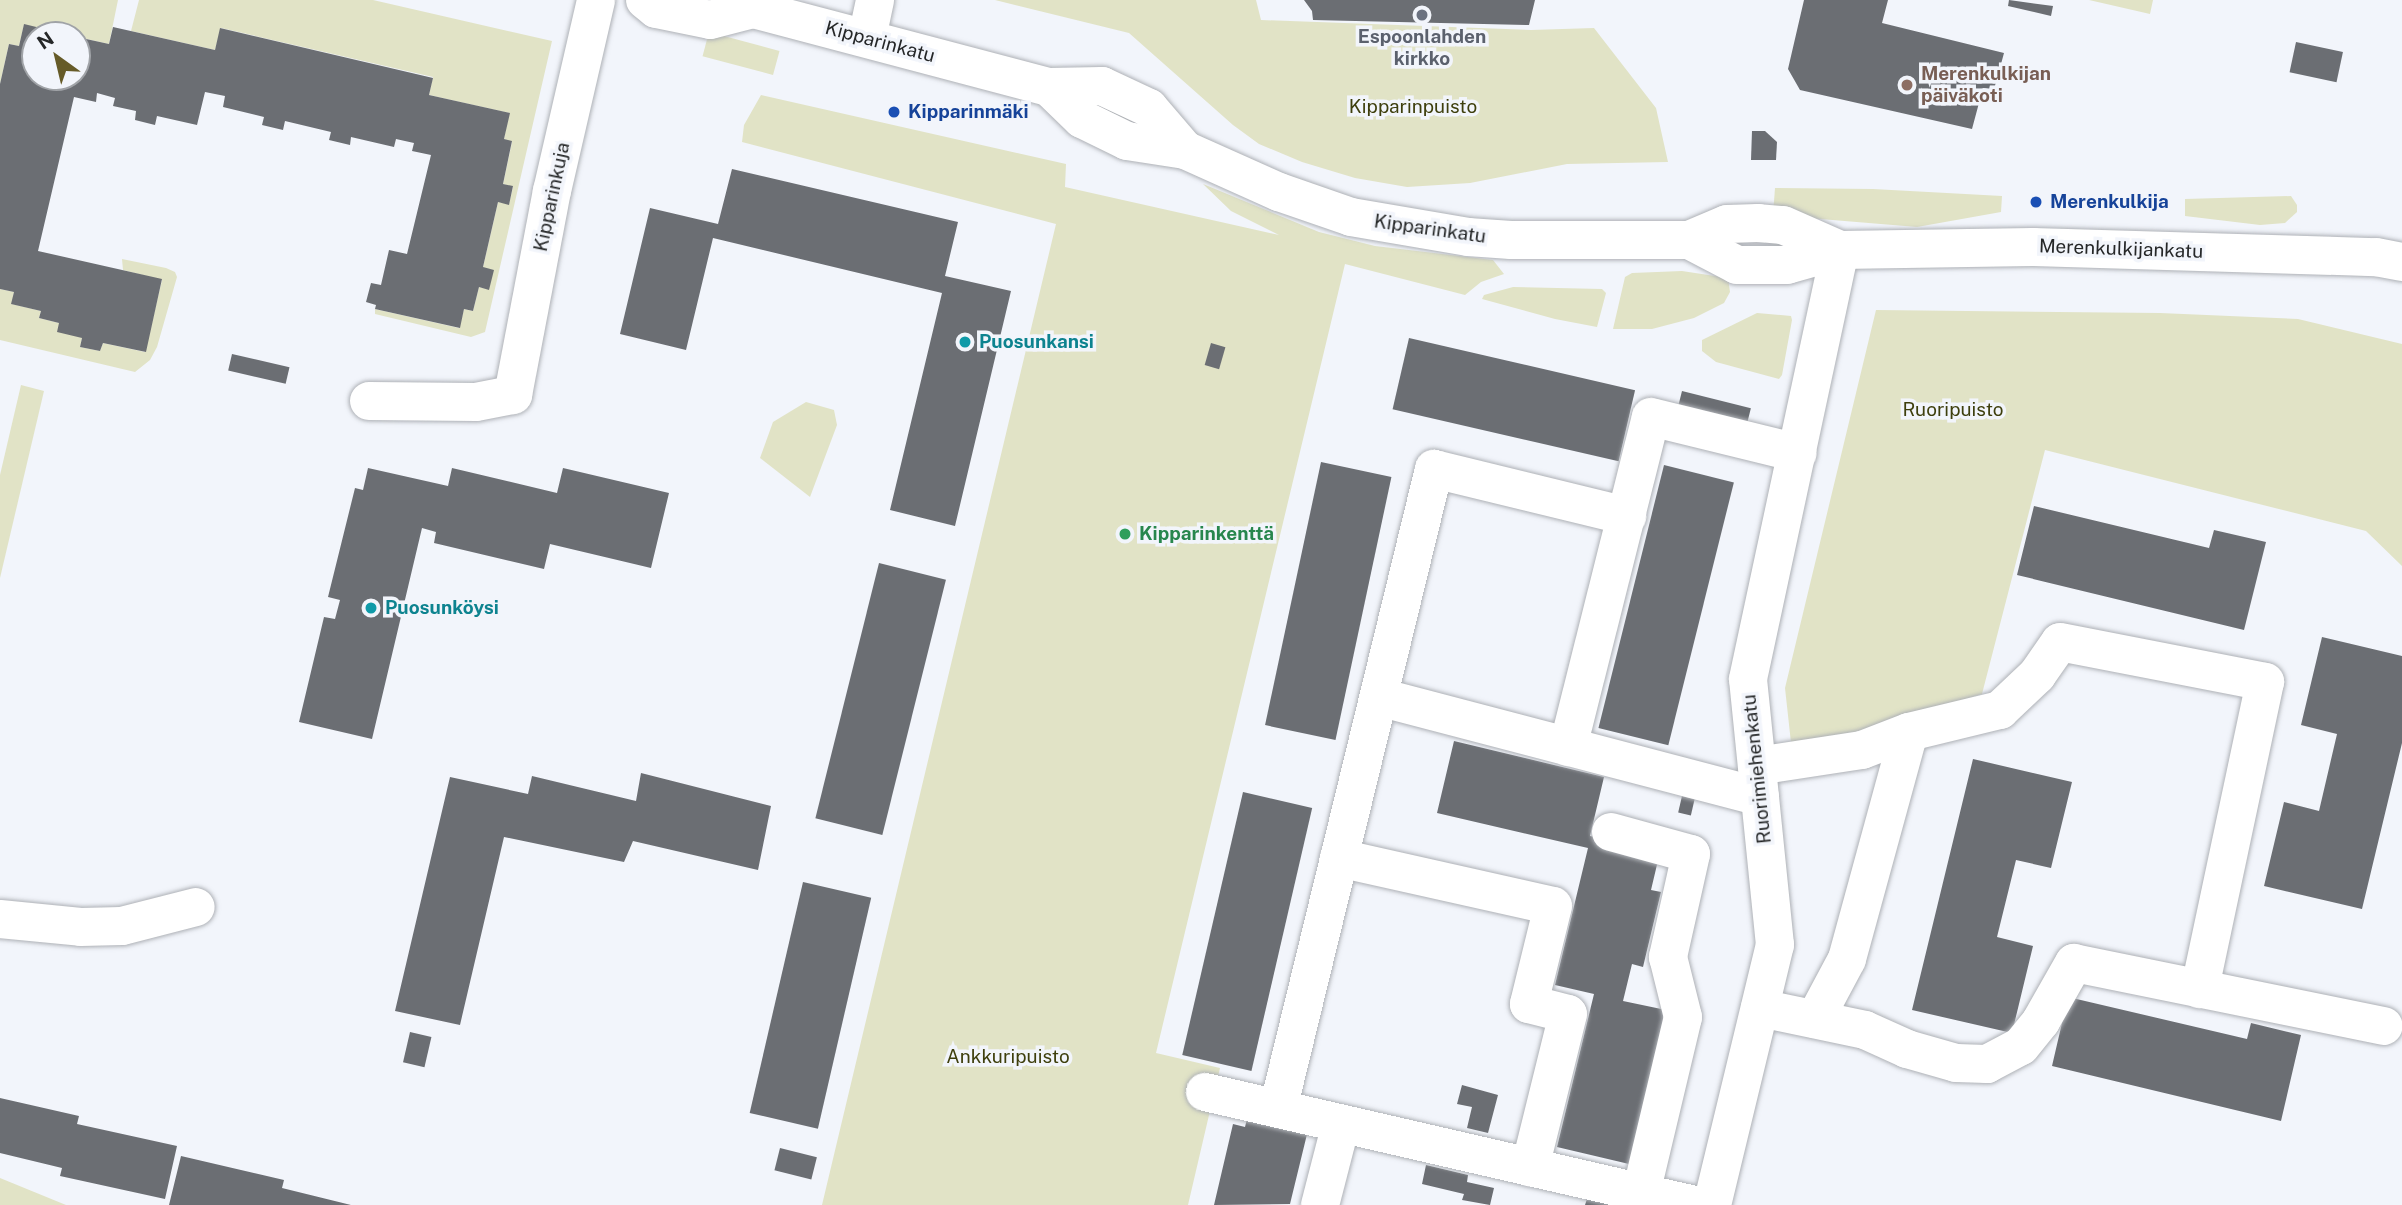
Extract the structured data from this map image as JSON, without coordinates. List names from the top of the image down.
{
  "streets": {
    "street": [
      "Kipparinkatu",
      "Kipparinkuja",
      "Merenkulkijankatu",
      "Ruorimiehenkatu"
    ]
  },
  "crossings": [
    ["Kipparinkatu", "Merenkulkijankatu"],
    ["Kipparinkatu", "Ruorimiehenkatu"],
    ["Merenkulkijankatu", "Ruorimiehenkatu"]
  ],
  "parks": ["Kipparinpuisto", "Ruoripuisto", "Ankkuripuisto"],
  "places": [
    "Espoonlahden kirkko",
    "Merenkulkijan päiväkoti",
    "Kipparinmäki",
    "Merenkulkija",
    "Puosunkansi",
    "Kipparinkenttä",
    "Puosunköysi"
  ],
  "north": "top left"
}
